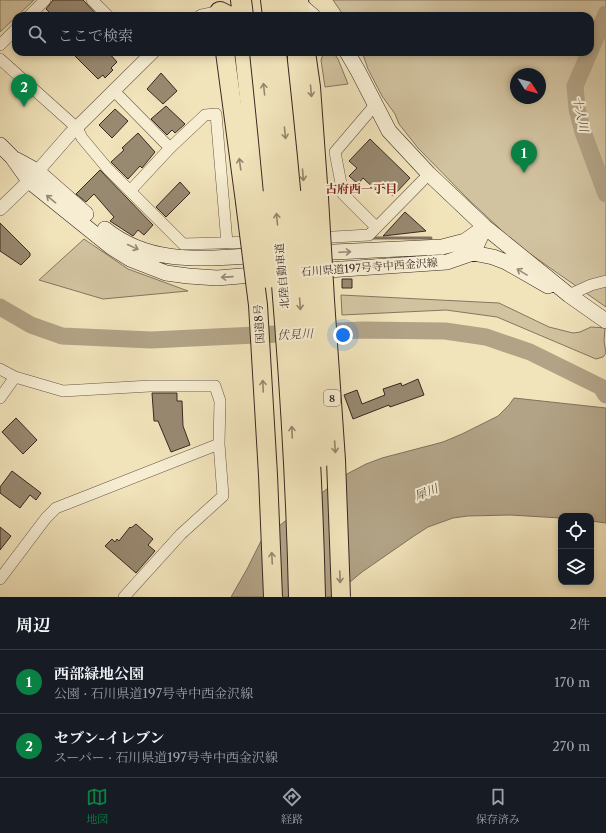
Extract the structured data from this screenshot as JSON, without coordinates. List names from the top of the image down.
{
  "streets": {
    "highway": ["北陸自動車道", "国道8号", "8"],
    "main road": ["石川県道197号寺中西金沢線"]
  },
  "districts": ["古府西一丁目"],
  "water": ["十人川", "伏見川", "犀川"],
  "north": "bottom right",
  "page": {
    "search": "ここで検索",
    "pins": ["2", "1"],
    "heading": ["周辺", "2件"],
    "list": [
      {
        "mark": "1",
        "name": "西部緑地公園",
        "note": "公園 · 石川県道197号寺中西金沢線",
        "value": "170 m"
      },
      {
        "mark": "2",
        "name": "セブン-イレブン",
        "note": "スーパー · 石川県道197号寺中西金沢線",
        "value": "270 m"
      }
    ],
    "nav": ["地図", "経路", "保存済み"]
  }
}
